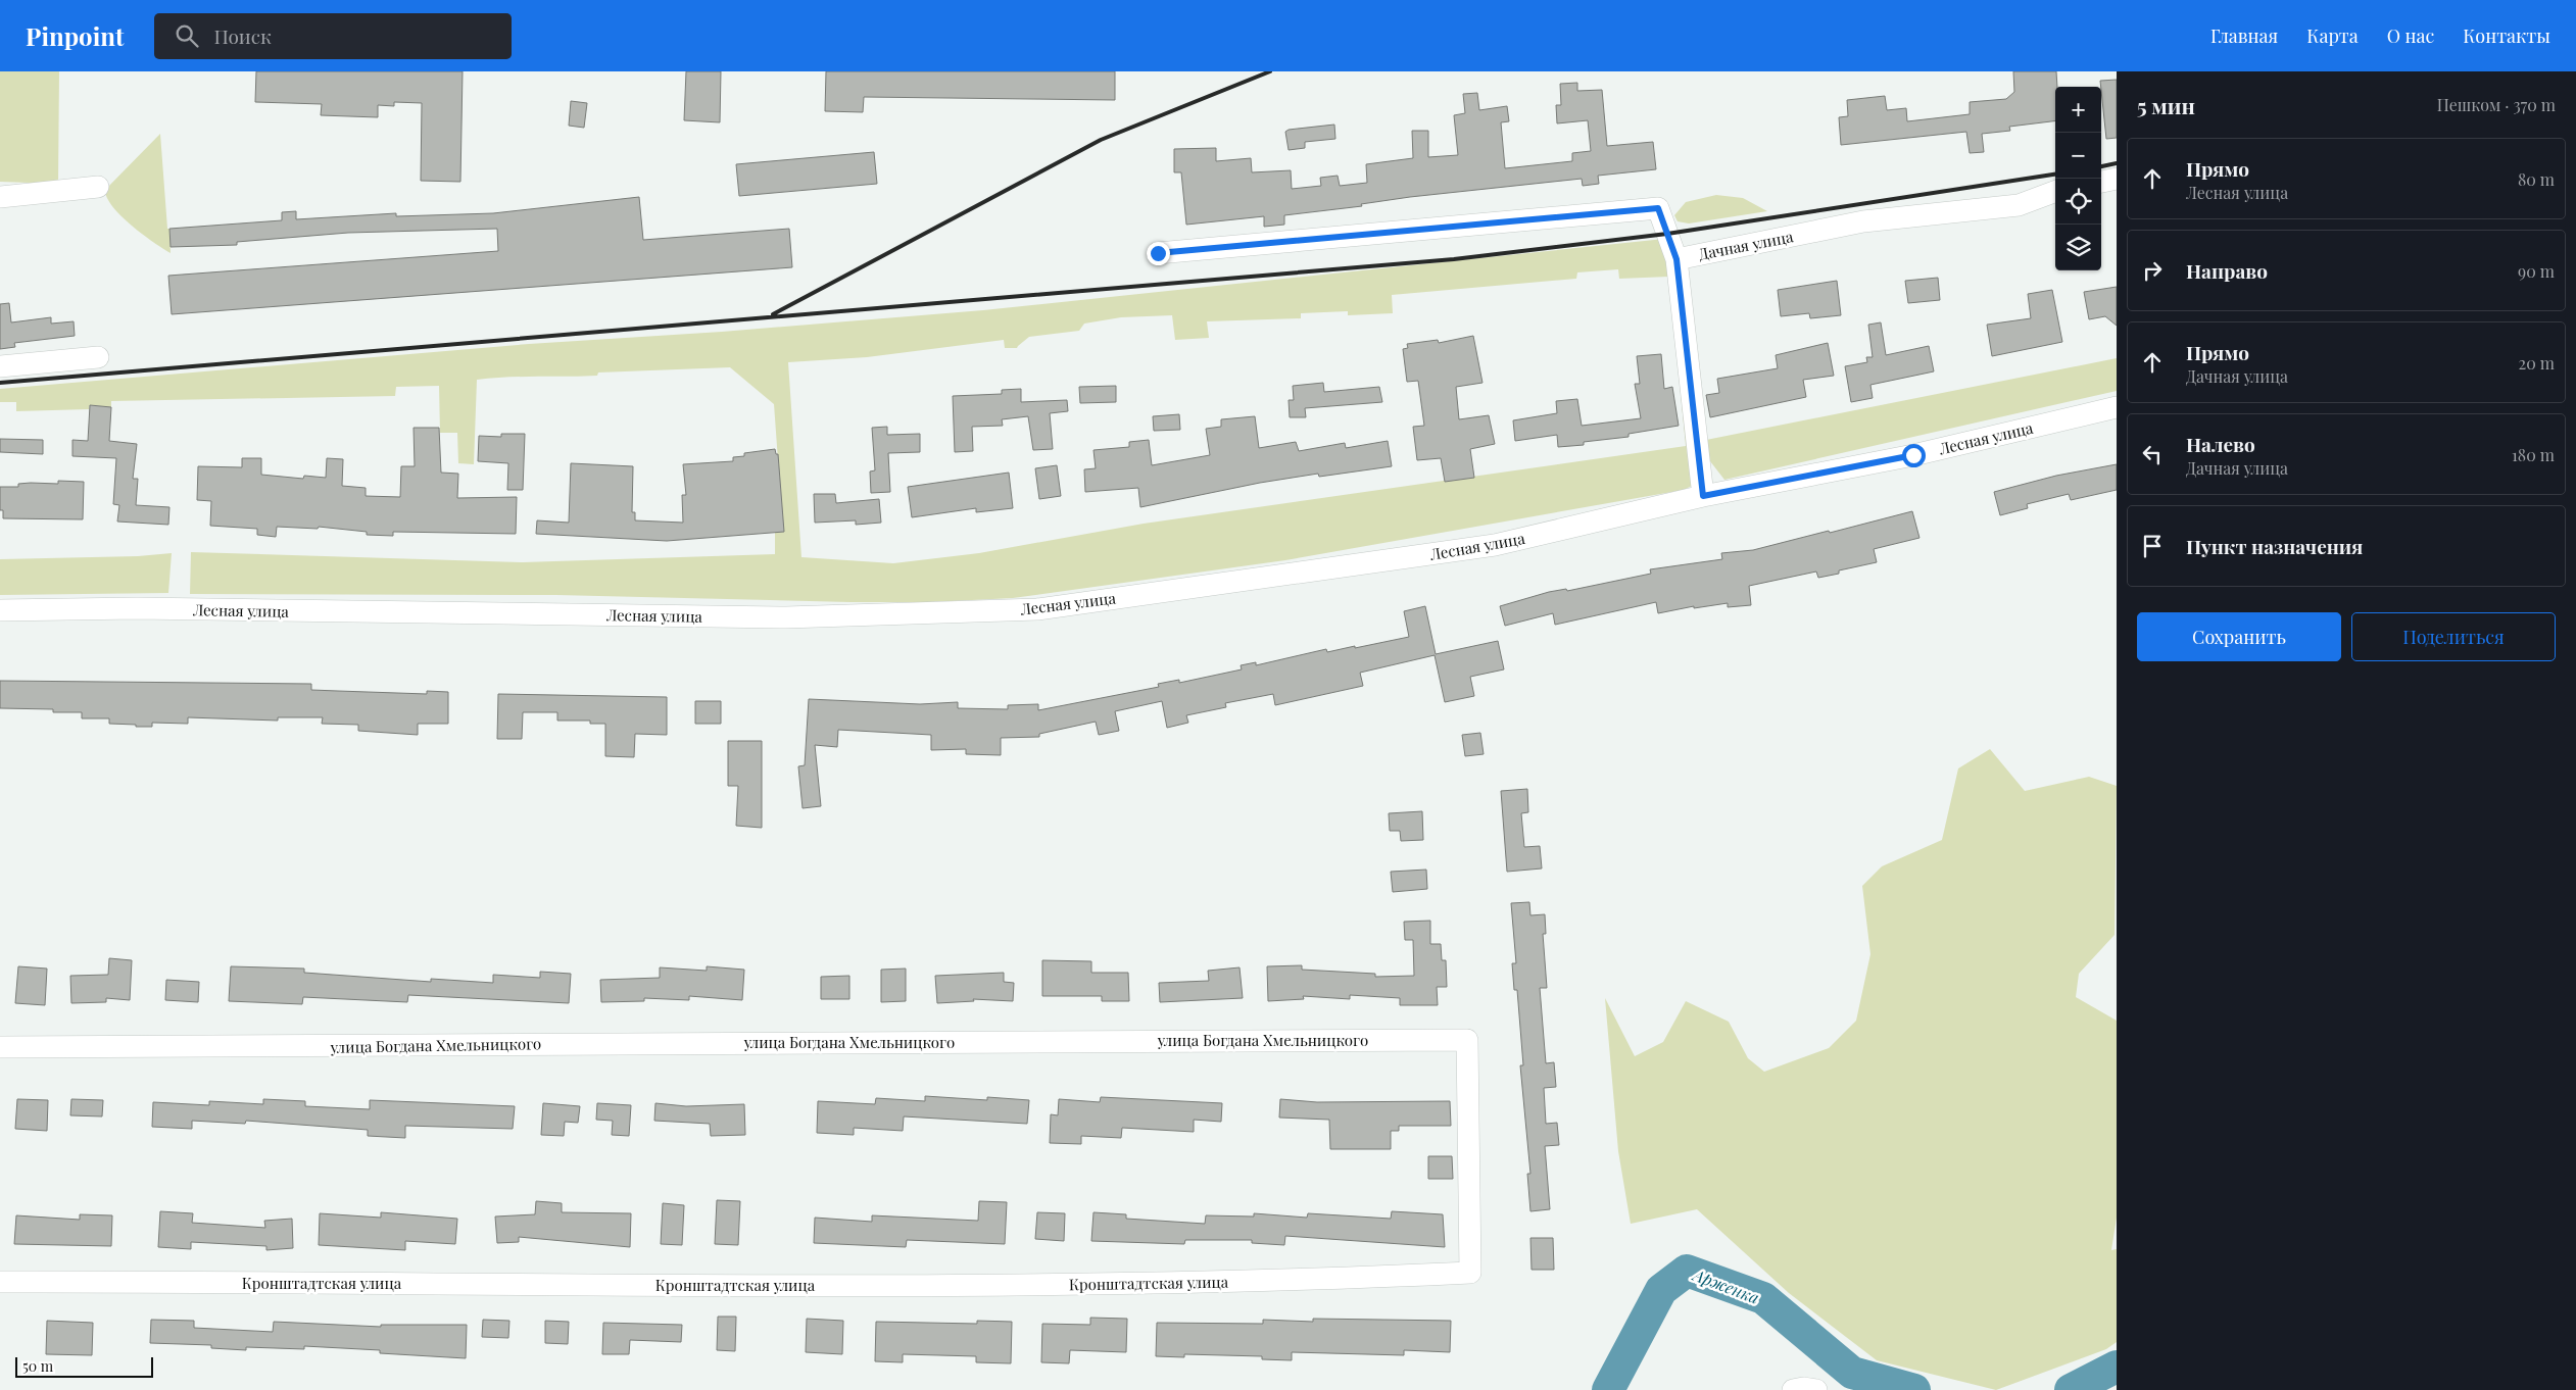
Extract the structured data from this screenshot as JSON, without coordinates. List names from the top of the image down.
{
  "streets": {
    "street": [
      "Дачная улица",
      "Лесная улица",
      "улица Богдана Хмельницкого",
      "Кронштадтская улица"
    ]
  },
  "crossings": [
    ["улица Богдана Хмельницкого", "Кронштадтская улица"]
  ],
  "water": ["Арженка"],
  "scale_bar": "50 m",
  "page": {
    "header": "Pinpoint",
    "search": "Поиск",
    "nav": [
      "Главная",
      "Карта",
      "О нас",
      "Контакты"
    ],
    "heading": ["5 мин", "Пешком · 370 m"],
    "map_buttons": ["+", "−"],
    "list": [
      ["Прямо", "Лесная улица", "80 m"],
      ["Направо", "90 m"],
      ["Прямо", "Дачная улица", "20 m"],
      ["Налево", "Дачная улица", "180 m"],
      "Пункт назначения"
    ],
    "buttons": ["Сохранить", "Поделиться"],
    "scale": "50 m"
  }
}
